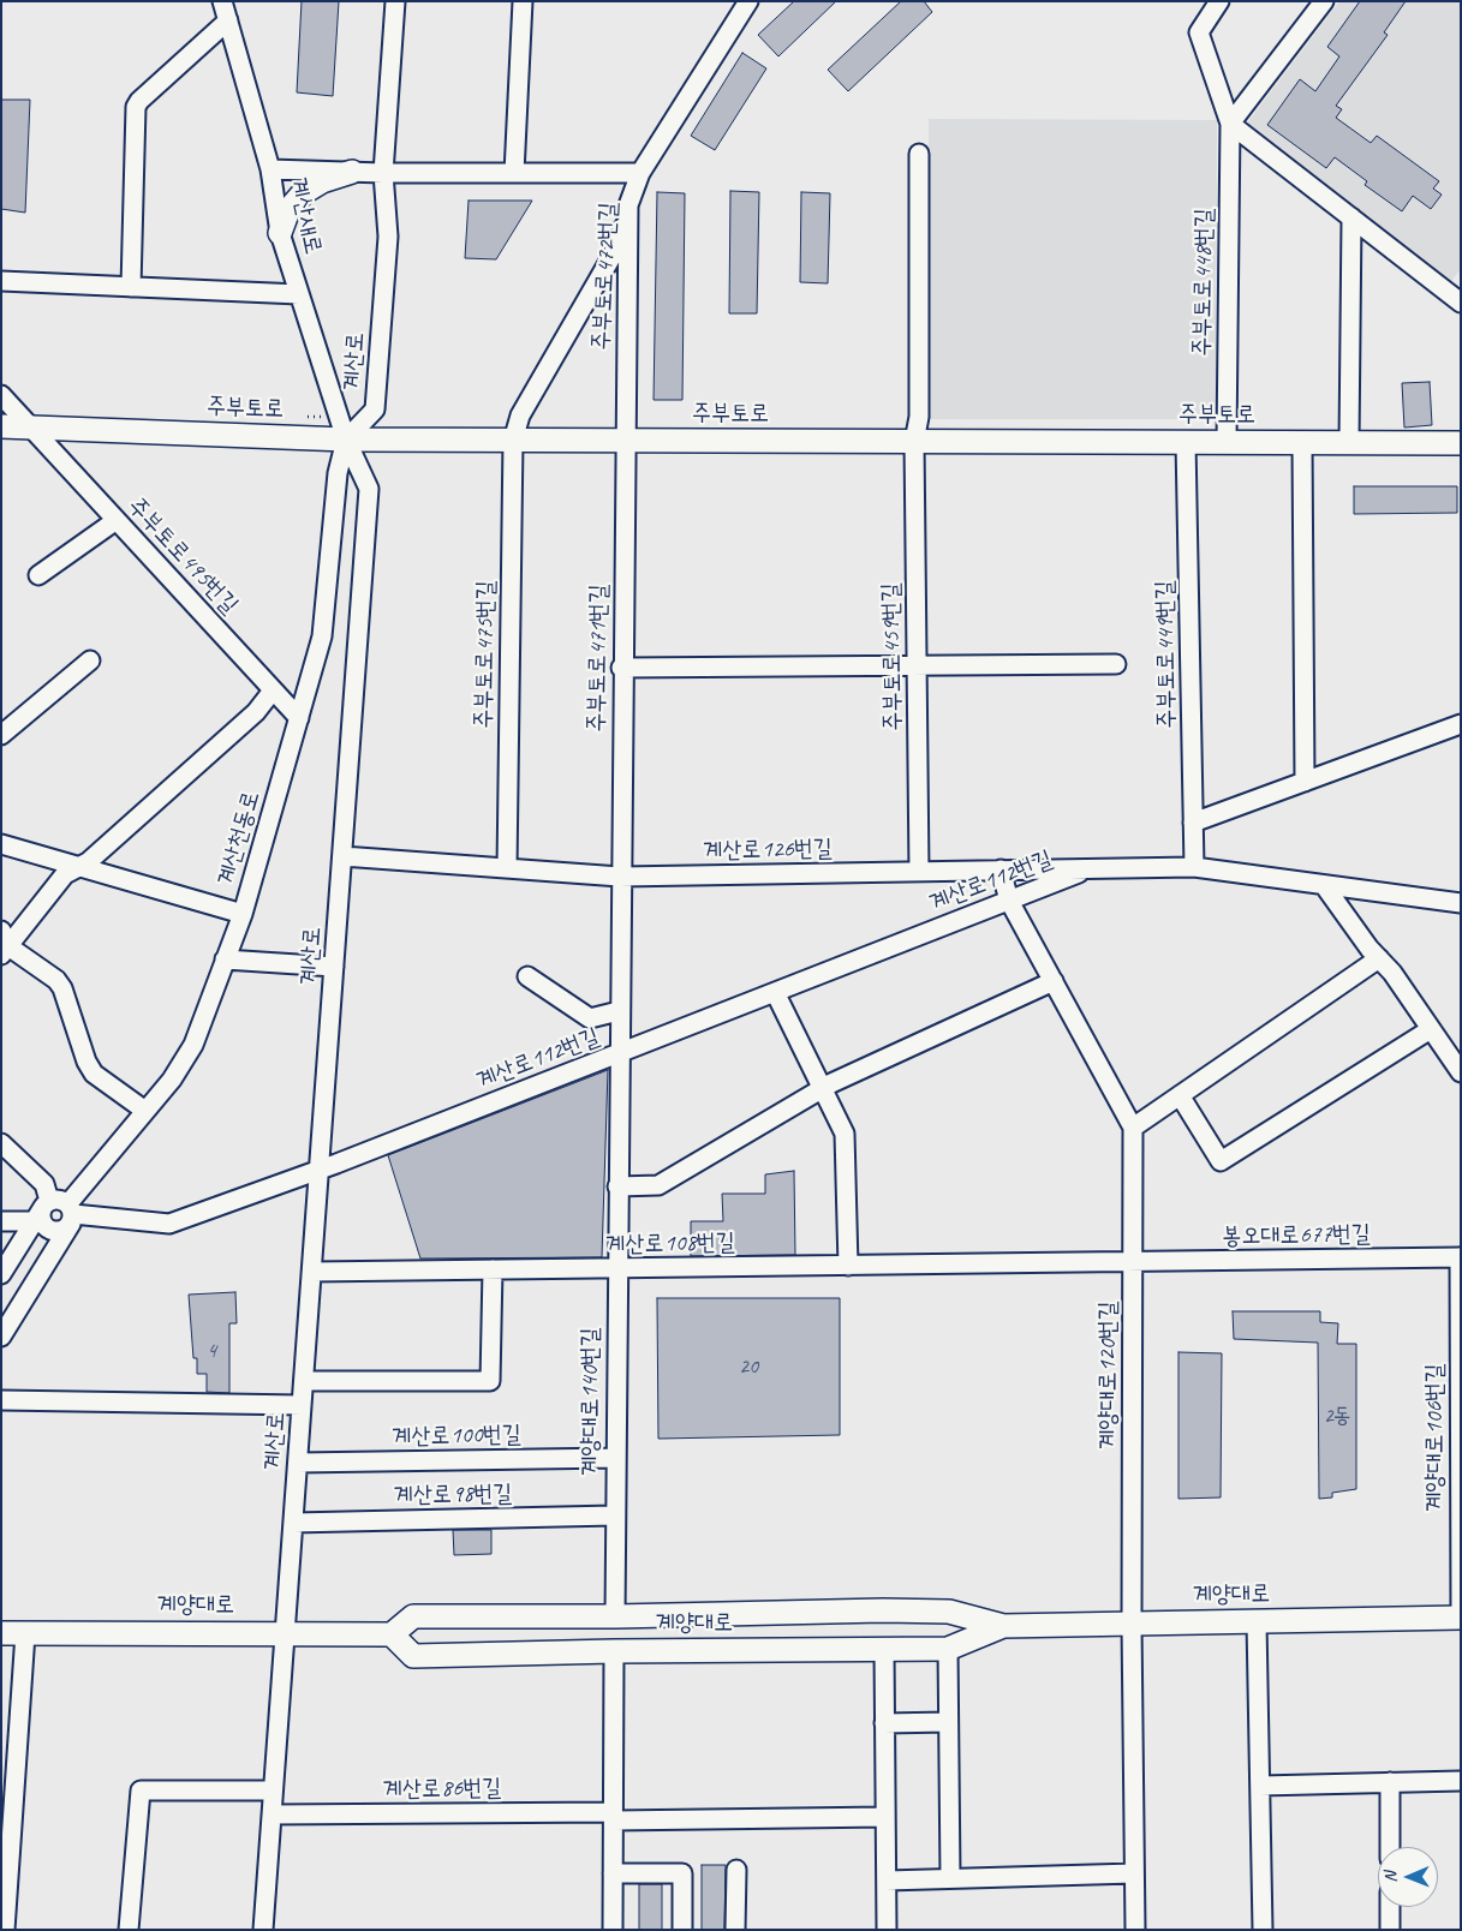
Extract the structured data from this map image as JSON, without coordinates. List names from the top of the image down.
{
  "streets": {
    "main road": ["주부토로", "계양대로"],
    "street": [
      "계산새로",
      "주부토로472번길",
      "주부토로448번길",
      "계산로",
      "주부토로495번길",
      "주부토로475번길",
      "주부토로449번길",
      "주부토로459번길",
      "주부토로471번길",
      "계산천동로",
      "계산로126번길",
      "계산로112번길",
      "봉오대로677번길",
      "계산로108번길",
      "계양대로120번길",
      "계양대로140번길",
      "계산로100번길",
      "계양대로106번길",
      "계산로98번길",
      "계산로86번길"
    ]
  },
  "crossings": [
    ["계산새로", "계산로"],
    ["계산새로", "주부토로"],
    ["계산새로", "계산천동로"],
    ["주부토로472번길", "주부토로"],
    ["주부토로472번길", "주부토로475번길"],
    ["주부토로472번길", "주부토로471번길"],
    ["주부토로448번길", "주부토로"],
    ["계산로", "주부토로"],
    ["계산로", "계산천동로"],
    ["계산로", "계산로126번길"],
    ["계산로", "계산로112번길"],
    ["계산로", "계산로108번길"],
    ["계산로", "계산로100번길"],
    ["계산로", "계산로98번길"],
    ["계산로", "계양대로"],
    ["계산로", "계산로86번길"],
    ["주부토로", "주부토로495번길"],
    ["주부토로", "주부토로475번길"],
    ["주부토로", "주부토로449번길"],
    ["주부토로", "주부토로459번길"],
    ["주부토로", "주부토로471번길"],
    ["주부토로", "계산천동로"],
    ["주부토로495번길", "계산천동로"],
    ["주부토로475번길", "계산로126번길"],
    ["주부토로449번길", "계산로126번길"],
    ["주부토로459번길", "계산로126번길"],
    ["주부토로471번길", "계산로126번길"],
    ["주부토로471번길", "계양대로140번길"],
    ["계산천동로", "계산로112번길"],
    ["계산로126번길", "계산로112번길"],
    ["계산로126번길", "계양대로120번길"],
    ["계산로126번길", "계양대로140번길"],
    ["계산로112번길", "계양대로120번길"],
    ["계산로112번길", "계양대로140번길"],
    ["봉오대로677번길", "계산로108번길"],
    ["봉오대로677번길", "계양대로120번길"],
    ["봉오대로677번길", "계양대로106번길"],
    ["계산로108번길", "계양대로120번길"],
    ["계산로108번길", "계양대로140번길"],
    ["계양대로120번길", "계양대로"],
    ["계양대로140번길", "계산로100번길"],
    ["계양대로140번길", "계산로98번길"],
    ["계양대로140번길", "계양대로"],
    ["계양대로106번길", "계양대로"]
  ],
  "house_numbers": ["4", "20", "2동"],
  "north": "left"
}
